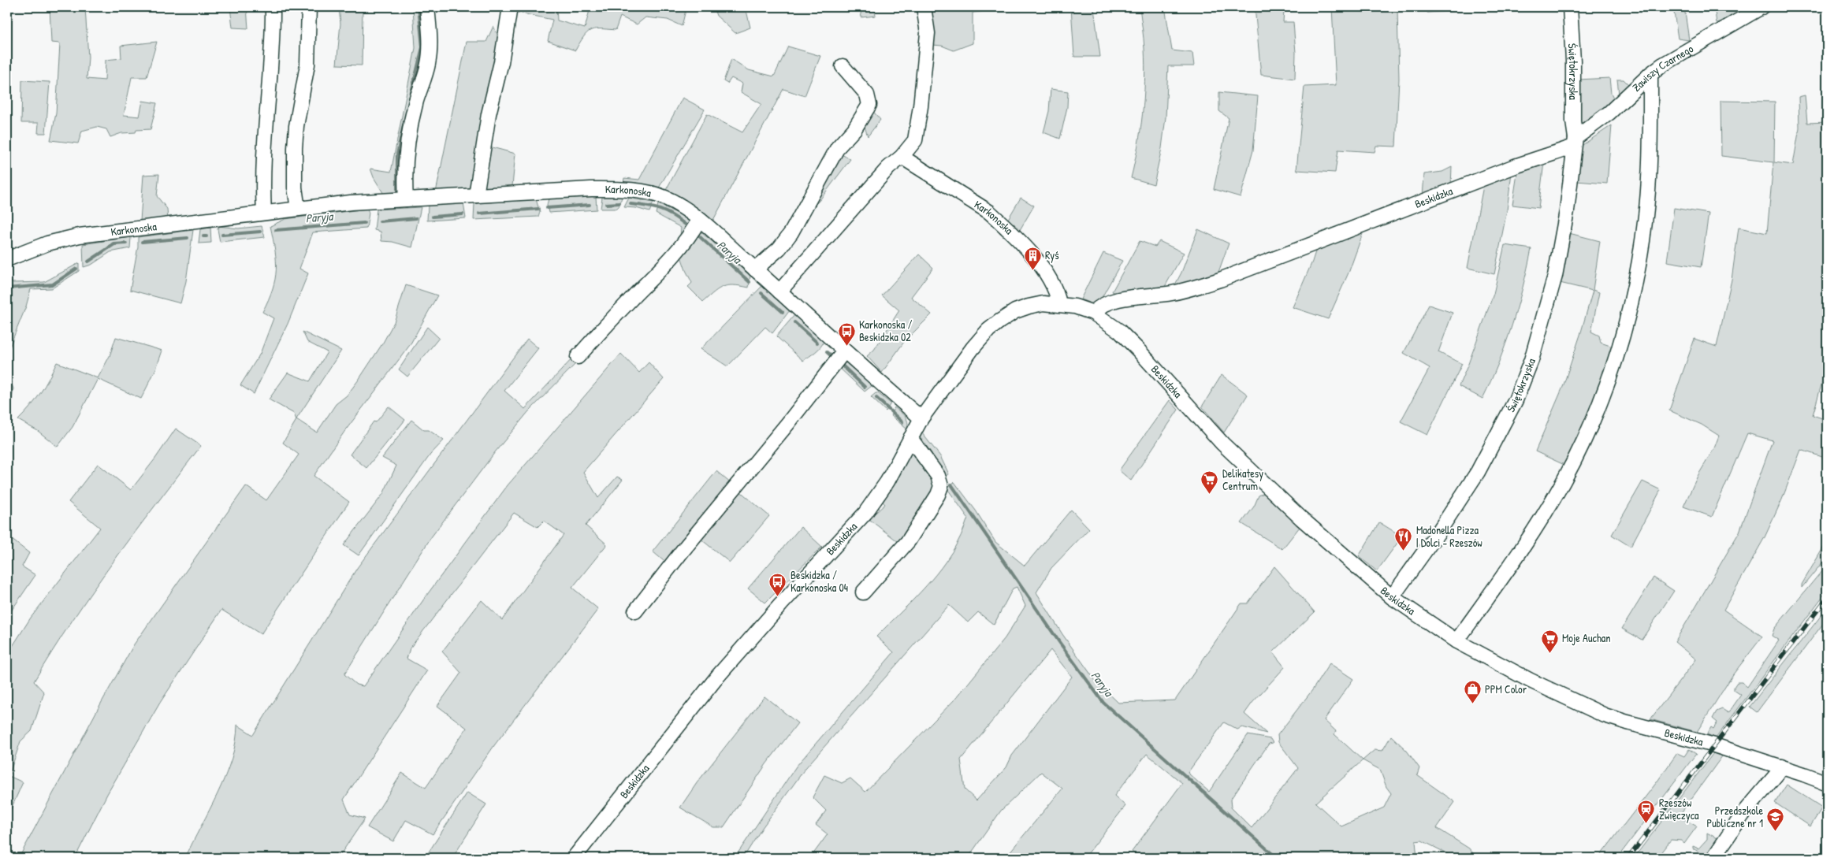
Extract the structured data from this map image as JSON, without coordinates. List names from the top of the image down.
{
  "streets": {
    "street": [
      "Zawiszy Czarnego",
      "Świętokrzyska",
      "Karkonoska",
      "Beskidzka"
    ]
  },
  "crossings": [
    ["Zawiszy Czarnego", "Świętokrzyska"],
    ["Zawiszy Czarnego", "Beskidzka"],
    ["Świętokrzyska", "Beskidzka"],
    ["Karkonoska", "Beskidzka"]
  ],
  "water": ["Paryja"],
  "places": {
    "building": ["Ryś"],
    "bus stop": ["Karkonoska / Beskidzka 02", "Beskidzka / Karkonoska 04"],
    "supermarket": ["Delikatesy Centrum", "Moje Auchan"],
    "restaurant": ["Madonella Pizza | Dolci - Rzeszów"],
    "shop": ["PPM Color"],
    "station": ["Rzeszów Zwięczyca"],
    "school or university": ["Przedszkole Publiczne nr 1"]
  }
}
